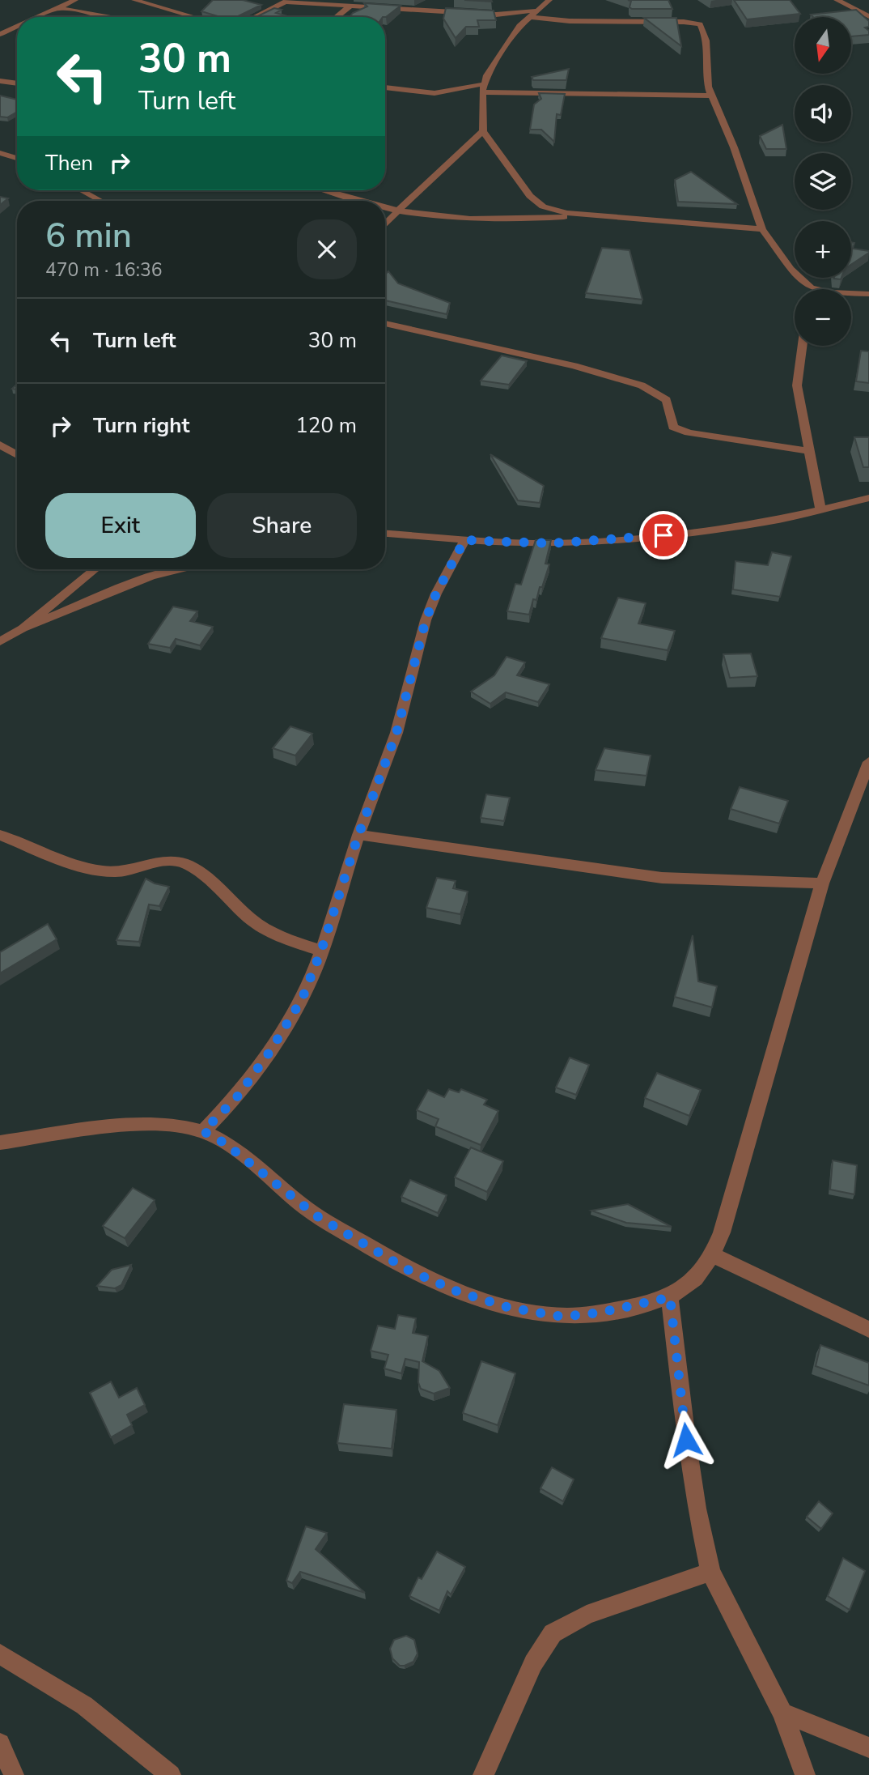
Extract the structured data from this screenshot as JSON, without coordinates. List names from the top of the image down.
{
  "north": "bottom",
  "page": {
    "map_buttons": ["+", "−"],
    "turn": ["30 m", "Turn left"],
    "then": "Then",
    "heading": ["6 min", "470 m · 16:36"],
    "list": [
      {
        "name": "Turn left",
        "value": "30 m"
      },
      {
        "name": "Turn right",
        "value": "120 m"
      }
    ],
    "buttons": ["Exit", "Share"]
  }
}
